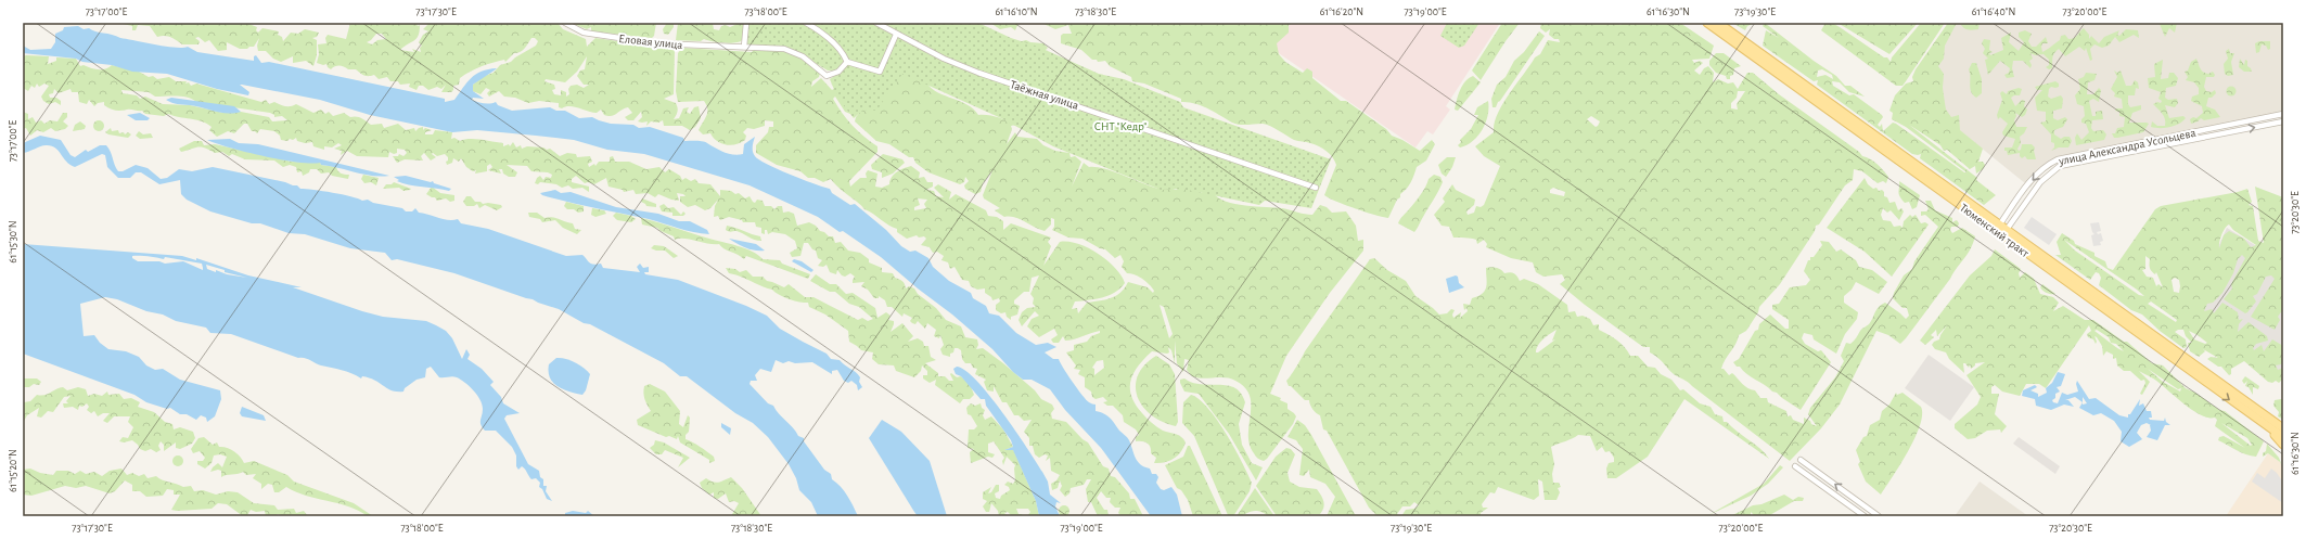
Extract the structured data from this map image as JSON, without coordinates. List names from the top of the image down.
{
  "streets": {
    "main road": ["Тюменский тракт"],
    "street": ["Еловая улица", "Таёжная улица", "улица Александра Усольцева"]
  },
  "crossings": [
    ["улица Александра Усольцева", "Тюменский тракт"]
  ],
  "parks": ["СНТ \"Кедр\""],
  "coordinates": [
    "73°17'00\"E",
    "73°17'30\"E",
    "73°18'00\"E",
    "61°16'10\"N",
    "73°18'30\"E",
    "61°16'20\"N",
    "73°19'00\"E",
    "61°16'30\"N",
    "73°19'30\"E",
    "61°16'40\"N",
    "73°20'00\"E",
    "73°20'30\"E",
    "61°15'30\"N",
    "61°15'20\"N"
  ]
}
